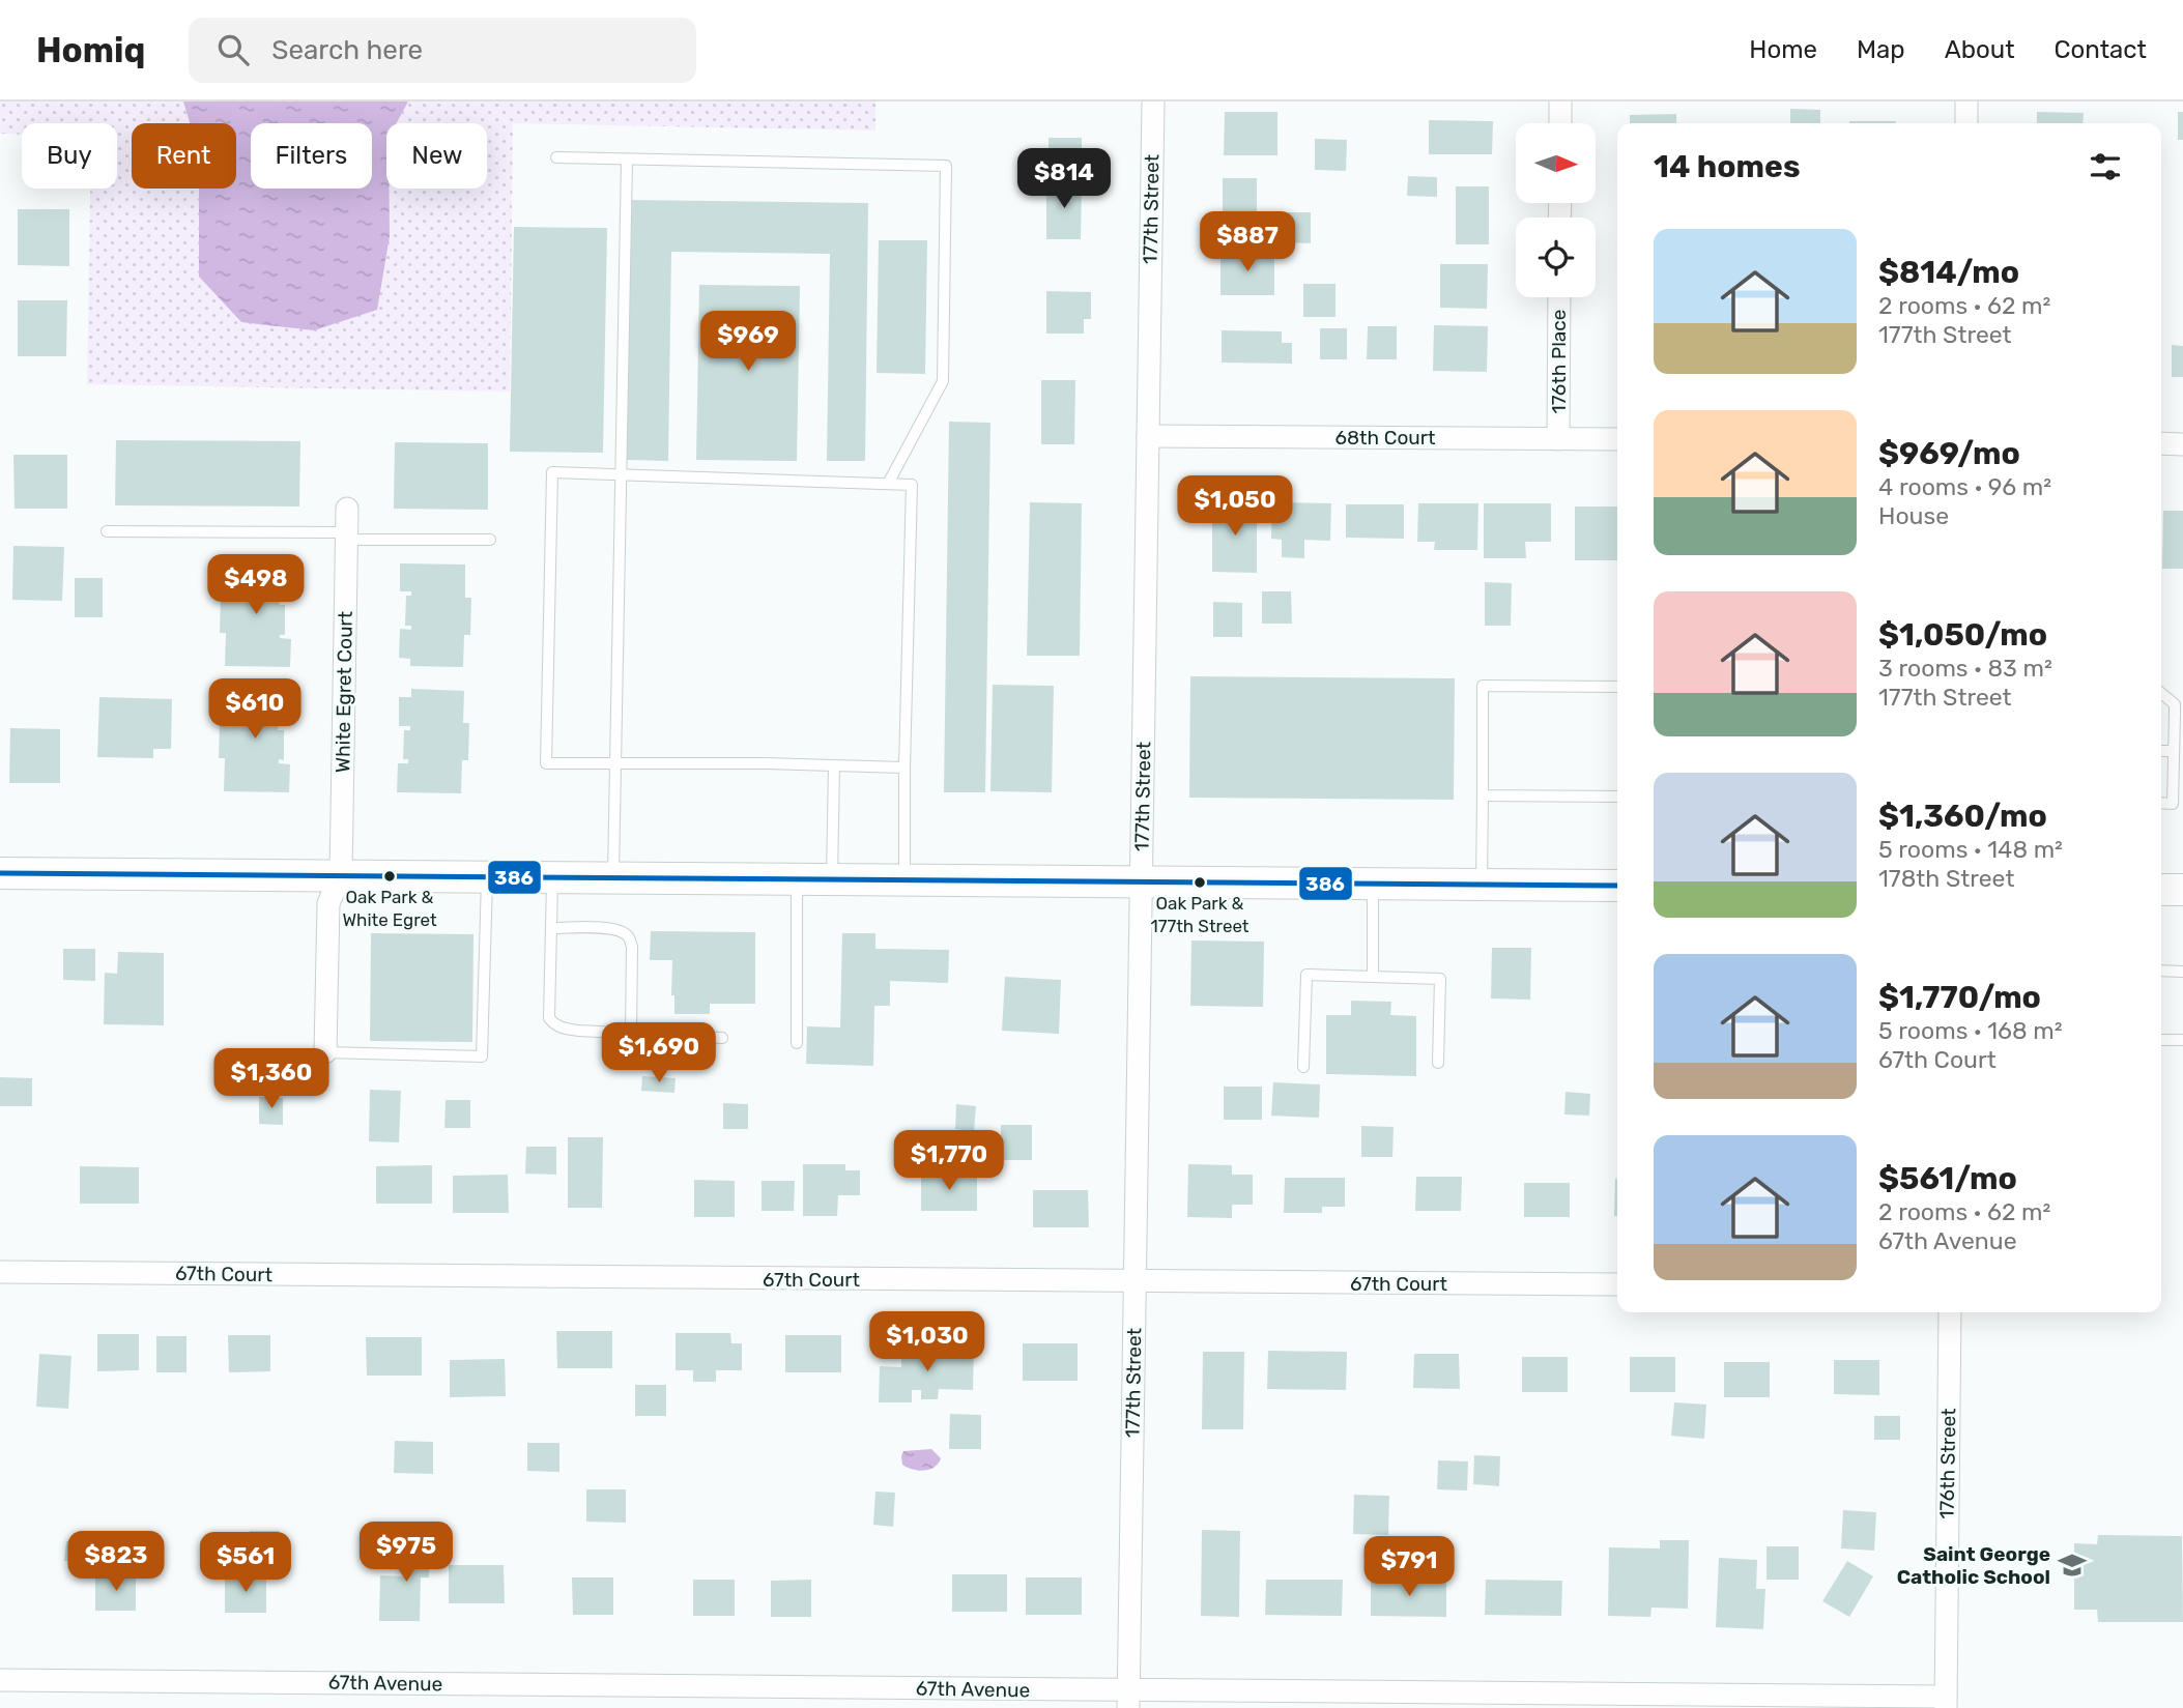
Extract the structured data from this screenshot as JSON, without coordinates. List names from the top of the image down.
{
  "streets": {
    "street": [
      "177th Street",
      "176th Place",
      "68th Court",
      "White Egret Court",
      "67th Court",
      "176th Street",
      "67th Avenue"
    ]
  },
  "crossings": [
    ["177th Street", "68th Court"],
    ["177th Street", "67th Court"],
    ["177th Street", "67th Avenue"],
    ["176th Place", "68th Court"],
    ["176th Street", "67th Avenue"]
  ],
  "places": {
    "other": ["Oak Park & White Egret", "Oak Park & 177th Street"],
    "school or university": ["Saint George Catholic School"]
  },
  "lines": ["transit line 386"],
  "north": "right",
  "page": {
    "header": "Homiq",
    "search": "Search here",
    "nav": [
      "Home",
      "Map",
      "About",
      "Contact"
    ],
    "chip": [
      "Buy",
      "Rent",
      "Filters",
      "New"
    ],
    "heading": "14 homes",
    "price": [
      "$814",
      "$887",
      "$969",
      "$1,050",
      "$498",
      "$610",
      "$1,690",
      "$1,360",
      "$1,770",
      "$1,030",
      "$975",
      "$823",
      "$561",
      "$791"
    ],
    "list": [
      {
        "name": "$814/mo",
        "note": "2 rooms · 62 m² · 177th Street"
      },
      {
        "name": "$969/mo",
        "note": "4 rooms · 96 m² · House"
      },
      {
        "name": "$1,050/mo",
        "note": "3 rooms · 83 m² · 177th Street"
      },
      {
        "name": "$1,360/mo",
        "note": "5 rooms · 148 m² · 178th Street"
      },
      {
        "name": "$1,770/mo",
        "note": "5 rooms · 168 m² · 67th Court"
      },
      {
        "name": "$561/mo",
        "note": "2 rooms · 62 m² · 67th Avenue"
      }
    ]
  }
}
